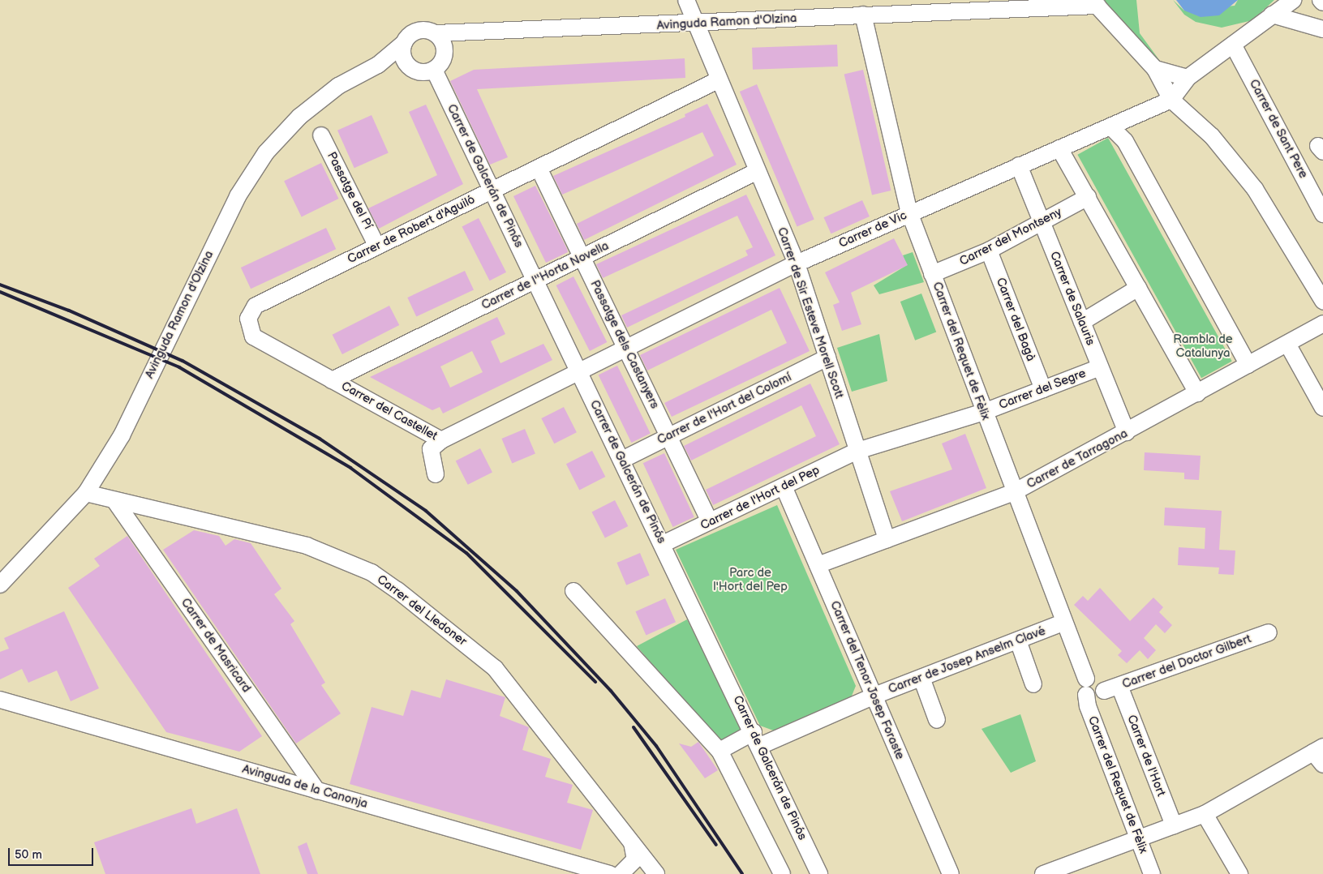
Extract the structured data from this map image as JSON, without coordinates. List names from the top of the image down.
{
  "streets": {
    "street": [
      "Avinguda Ramon d'Olzina",
      "Carrer de Sant Pere",
      "Carrer de Galcerán de Pinós",
      "Passatge del Pí",
      "Carrer de Robert d'Aguiló",
      "Carrer de Vic",
      "Carrer del Montseny",
      "Carrer de l''Horta Novella",
      "Carrer de Salauris",
      "Carrer de Sir Esteve Morell Scott",
      "Carrer del Bagà",
      "Passatge dels Castanyers",
      "Carrer del Requet de Fèlix",
      "Carrer del Segre",
      "Carrer de l'Hort del Colomí",
      "Carrer del Castellet",
      "Carrer de Tarragona",
      "Carrer de l'Hort del Pep",
      "Carrer del Lledoner",
      "Carrer de Masricard",
      "Carrer de Josep Anselm Clavé",
      "Carrer del Doctor Gilbert",
      "Carrer del Tenor Josep Foraste",
      "Carrer de l'Hort",
      "Avinguda de la Canonja"
    ]
  },
  "crossings": [
    ["Avinguda Ramon d'Olzina", "Carrer de Galcerán de Pinós"],
    ["Avinguda Ramon d'Olzina", "Carrer de Sir Esteve Morell Scott"],
    ["Avinguda Ramon d'Olzina", "Carrer del Requet de Fèlix"],
    ["Avinguda Ramon d'Olzina", "Carrer del Lledoner"],
    ["Carrer de Galcerán de Pinós", "Carrer de Robert d'Aguiló"],
    ["Carrer de Galcerán de Pinós", "Carrer de Vic"],
    ["Carrer de Galcerán de Pinós", "Carrer de l''Horta Novella"],
    ["Carrer de Galcerán de Pinós", "Carrer de l'Hort del Colomí"],
    ["Carrer de Galcerán de Pinós", "Carrer del Castellet"],
    ["Carrer de Galcerán de Pinós", "Carrer de l'Hort del Pep"],
    ["Carrer de Galcerán de Pinós", "Carrer de Josep Anselm Clavé"],
    ["Passatge del Pí", "Carrer de Robert d'Aguiló"],
    ["Carrer de Robert d'Aguiló", "Carrer de Sir Esteve Morell Scott"],
    ["Carrer de Robert d'Aguiló", "Passatge dels Castanyers"],
    ["Carrer de Robert d'Aguiló", "Carrer del Castellet"],
    ["Carrer de Vic", "Carrer de Salauris"],
    ["Carrer de Vic", "Carrer de Sir Esteve Morell Scott"],
    ["Carrer de Vic", "Passatge dels Castanyers"],
    ["Carrer de Vic", "Carrer del Requet de Fèlix"],
    ["Carrer de Vic", "Carrer del Castellet"],
    ["Carrer del Montseny", "Carrer de Salauris"],
    ["Carrer del Montseny", "Carrer del Bagà"],
    ["Carrer del Montseny", "Carrer del Requet de Fèlix"],
    ["Carrer de l''Horta Novella", "Carrer de Sir Esteve Morell Scott"],
    ["Carrer de l''Horta Novella", "Passatge dels Castanyers"],
    ["Carrer de l''Horta Novella", "Carrer del Castellet"],
    ["Carrer de Salauris", "Carrer del Segre"],
    ["Carrer de Salauris", "Carrer de Tarragona"],
    ["Carrer de Sir Esteve Morell Scott", "Carrer del Segre"],
    ["Carrer de Sir Esteve Morell Scott", "Carrer de l'Hort del Colomí"],
    ["Carrer de Sir Esteve Morell Scott", "Carrer de Tarragona"],
    ["Carrer de Sir Esteve Morell Scott", "Carrer de l'Hort del Pep"],
    ["Carrer del Bagà", "Carrer del Segre"],
    ["Passatge dels Castanyers", "Carrer de l'Hort del Colomí"],
    ["Passatge dels Castanyers", "Carrer de l'Hort del Pep"],
    ["Carrer del Requet de Fèlix", "Carrer del Segre"],
    ["Carrer del Requet de Fèlix", "Carrer de Tarragona"],
    ["Carrer del Requet de Fèlix", "Carrer de Josep Anselm Clavé"],
    ["Carrer del Requet de Fèlix", "Carrer del Doctor Gilbert"],
    ["Carrer del Requet de Fèlix", "Carrer de l'Hort"],
    ["Carrer del Segre", "Carrer de l'Hort del Pep"],
    ["Carrer de Tarragona", "Carrer del Tenor Josep Foraste"],
    ["Carrer de l'Hort del Pep", "Carrer del Tenor Josep Foraste"],
    ["Carrer del Lledoner", "Carrer de Masricard"],
    ["Carrer de Masricard", "Avinguda de la Canonja"],
    ["Carrer de Josep Anselm Clavé", "Carrer del Tenor Josep Foraste"],
    ["Carrer del Doctor Gilbert", "Carrer de l'Hort"]
  ],
  "parks": ["Rambla de Catalunya", "Parc de l'Hort del Pep"],
  "scale_bar": "50 m"
}
